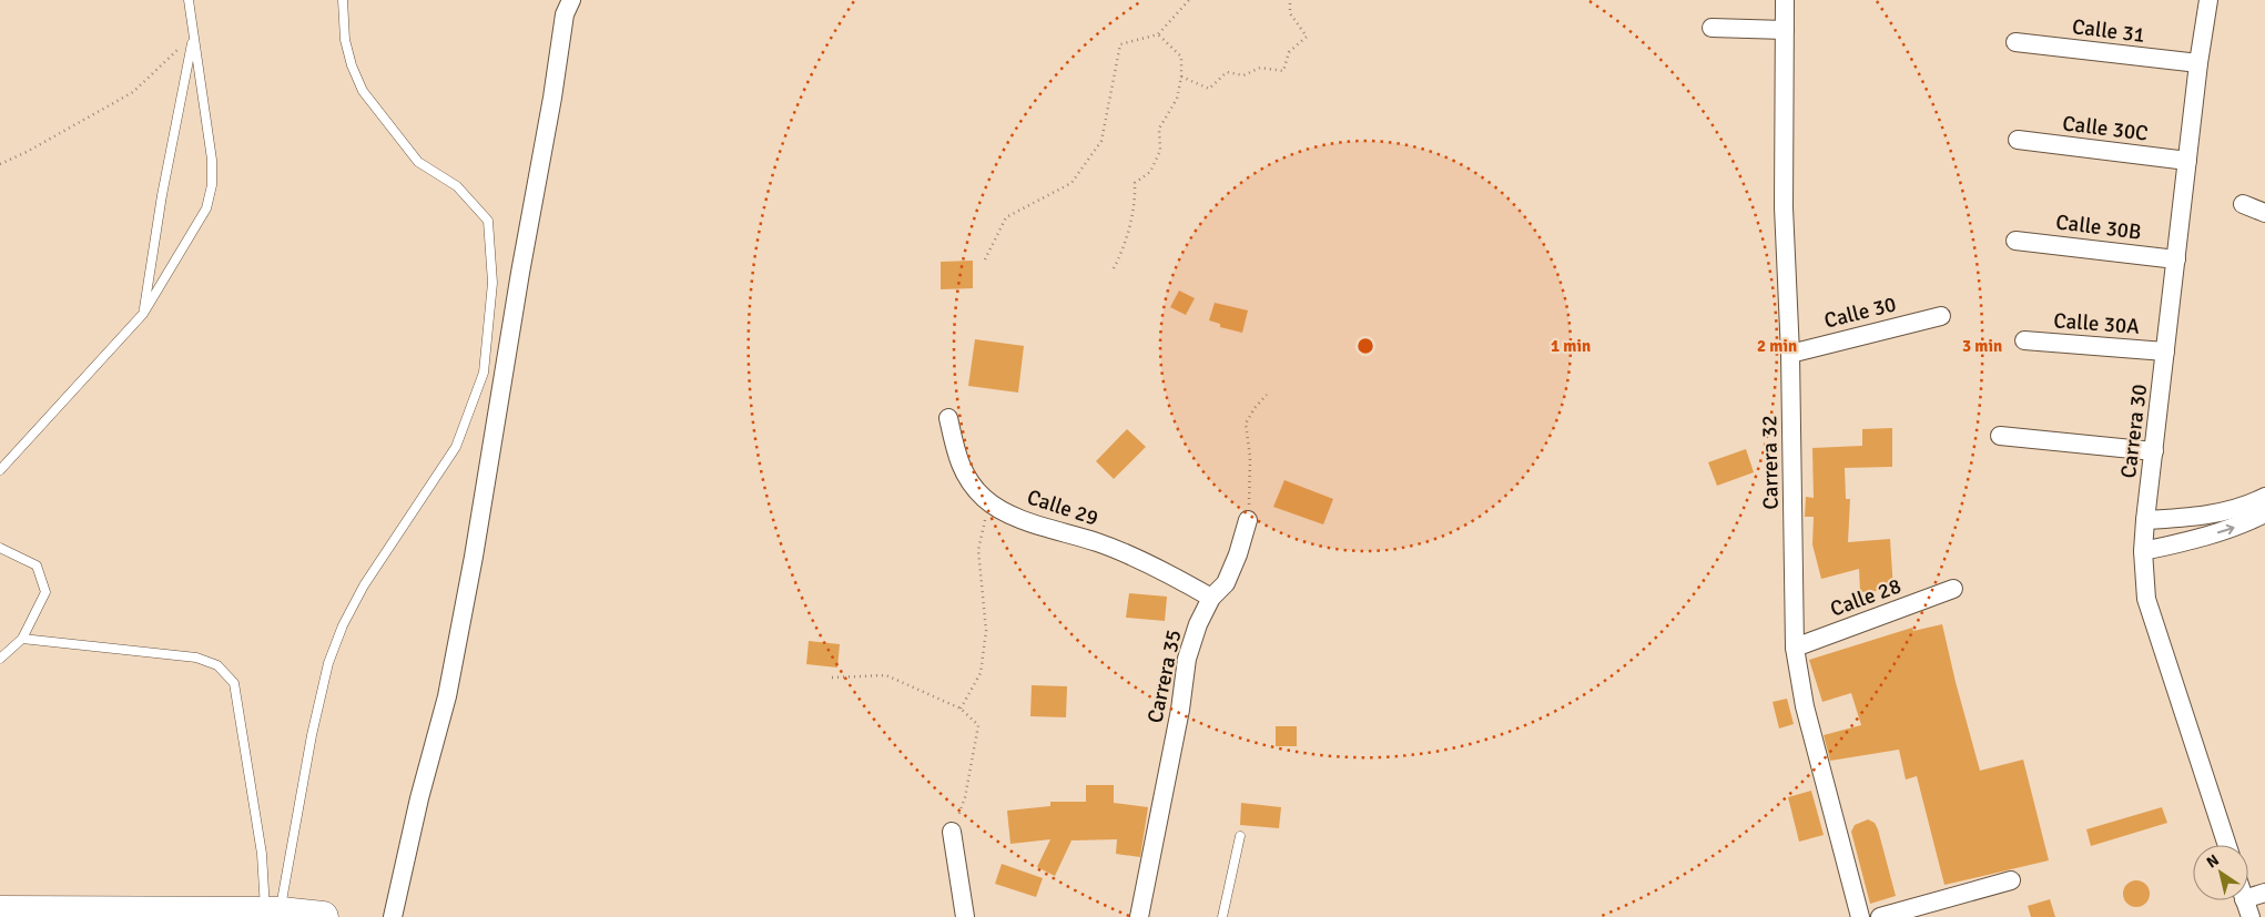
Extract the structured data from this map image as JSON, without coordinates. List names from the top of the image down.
{
  "streets": {
    "street": [
      "Calle 31",
      "Calle 30C",
      "Calle 30B",
      "Calle 30",
      "Calle 30A",
      "Carrera 30",
      "Carrera 32",
      "Calle 29",
      "Calle 28",
      "Carrera 35"
    ]
  },
  "crossings": [
    ["Calle 31", "Carrera 30"],
    ["Calle 30C", "Carrera 30"],
    ["Calle 30B", "Carrera 30"],
    ["Calle 30", "Carrera 32"],
    ["Calle 30A", "Carrera 30"],
    ["Carrera 32", "Calle 28"],
    ["Calle 29", "Carrera 35"]
  ],
  "north": "top left",
  "rings": ["1 min", "2 min", "3 min"]
}
